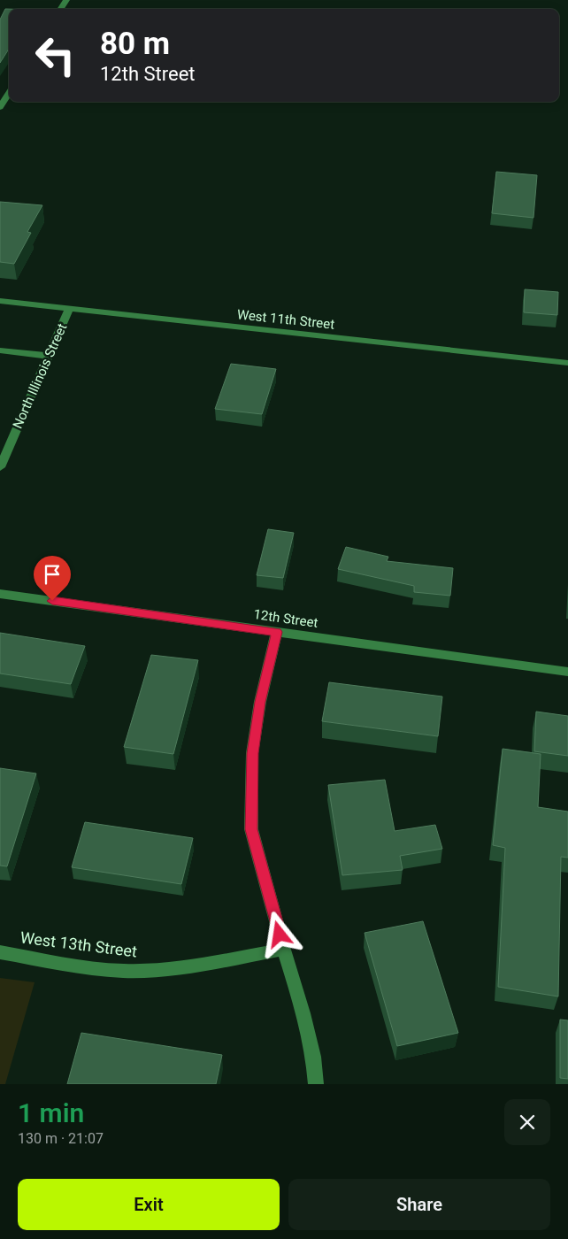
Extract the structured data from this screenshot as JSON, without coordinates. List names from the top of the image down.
{
  "streets": {
    "street": [
      "West 11th Street",
      "North Illinois Street",
      "12th Street",
      "West 13th Street"
    ]
  },
  "crossings": [
    ["West 11th Street", "North Illinois Street"]
  ],
  "page": {
    "turn": ["80 m", "12th Street"],
    "heading": ["1 min", "130 m · 21:07"],
    "buttons": ["Exit", "Share"]
  }
}
